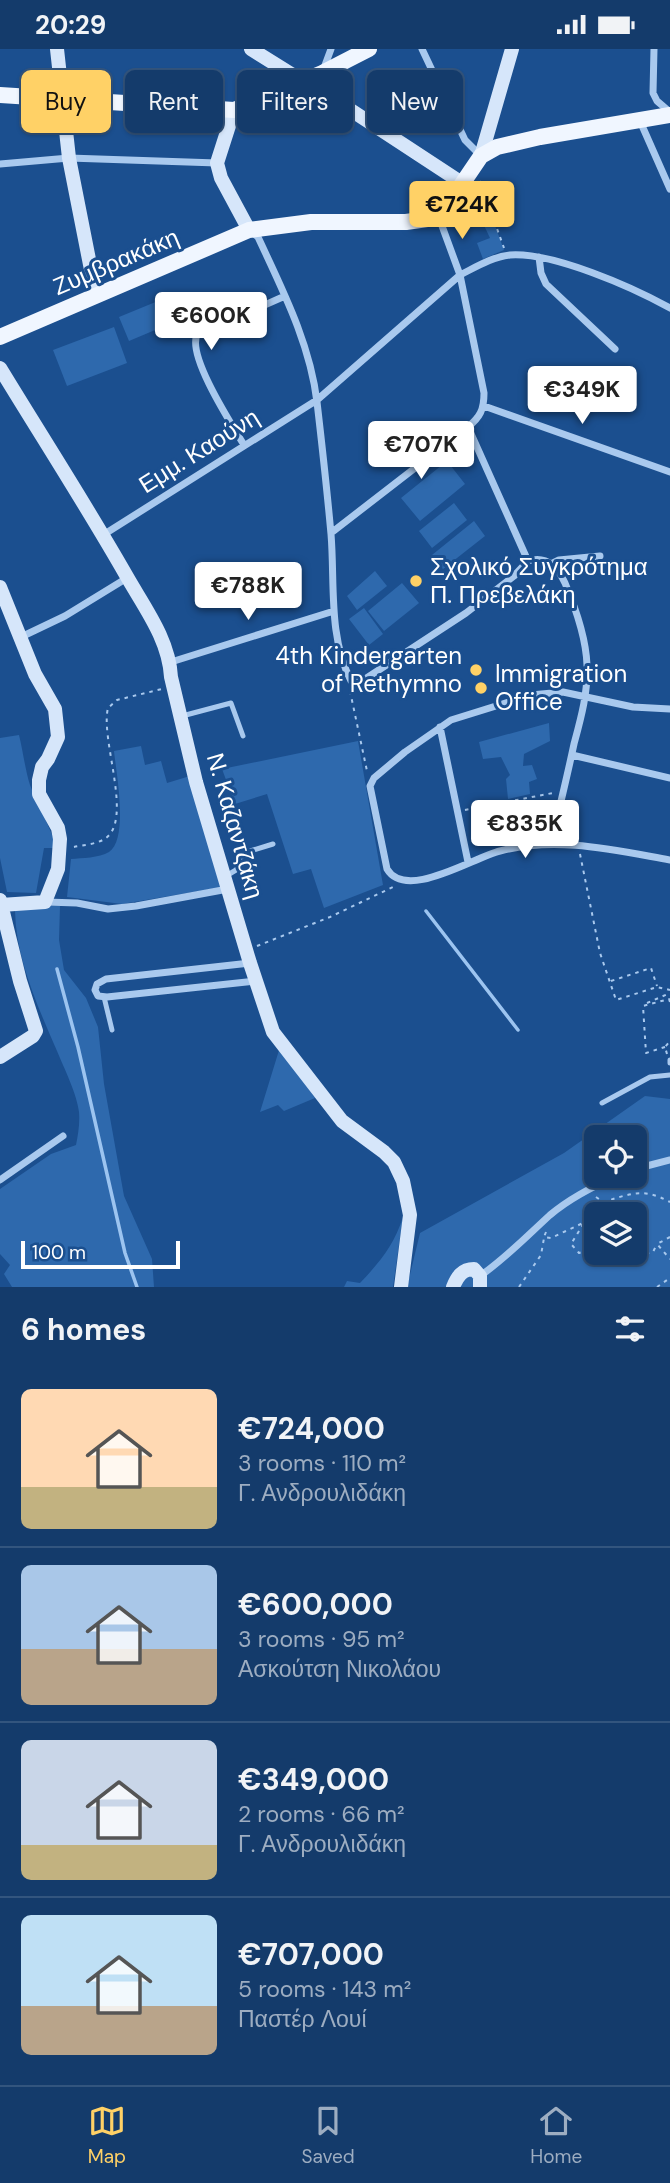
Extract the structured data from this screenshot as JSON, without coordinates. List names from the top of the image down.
{
  "streets": {
    "main road": ["Ζυμβρακάκη"],
    "street": ["Εμμ. Καούνη", "Ν. Καζαντζάκη"]
  },
  "crossings": [
    ["Εμμ. Καούνη", "Ν. Καζαντζάκη"]
  ],
  "places": ["Σχολικό Συγκρότημα Π. Πρεβελάκη", "4th Kindergarten of Rethymno", "Immigration Office"],
  "scale_bar": "100 m",
  "page": {
    "status": "20:29",
    "chip": [
      "Buy",
      "Rent",
      "Filters",
      "New"
    ],
    "price": [
      "€724K",
      "€600K",
      "€349K",
      "€707K",
      "€788K",
      "€835K"
    ],
    "scale": "100 m",
    "heading": "6 homes",
    "list": [
      {
        "name": "€724,000",
        "note": "3 rooms · 110 m² · Γ. Ανδρουλιδάκη"
      },
      {
        "name": "€600,000",
        "note": "3 rooms · 95 m² · Ασκούτση Νικολάου"
      },
      {
        "name": "€349,000",
        "note": "2 rooms · 66 m² · Γ. Ανδρουλιδάκη"
      },
      {
        "name": "€707,000",
        "note": "5 rooms · 143 m² · Παστέρ Λουί"
      }
    ],
    "tabs": ["Map", "Saved", "Home"]
  }
}
